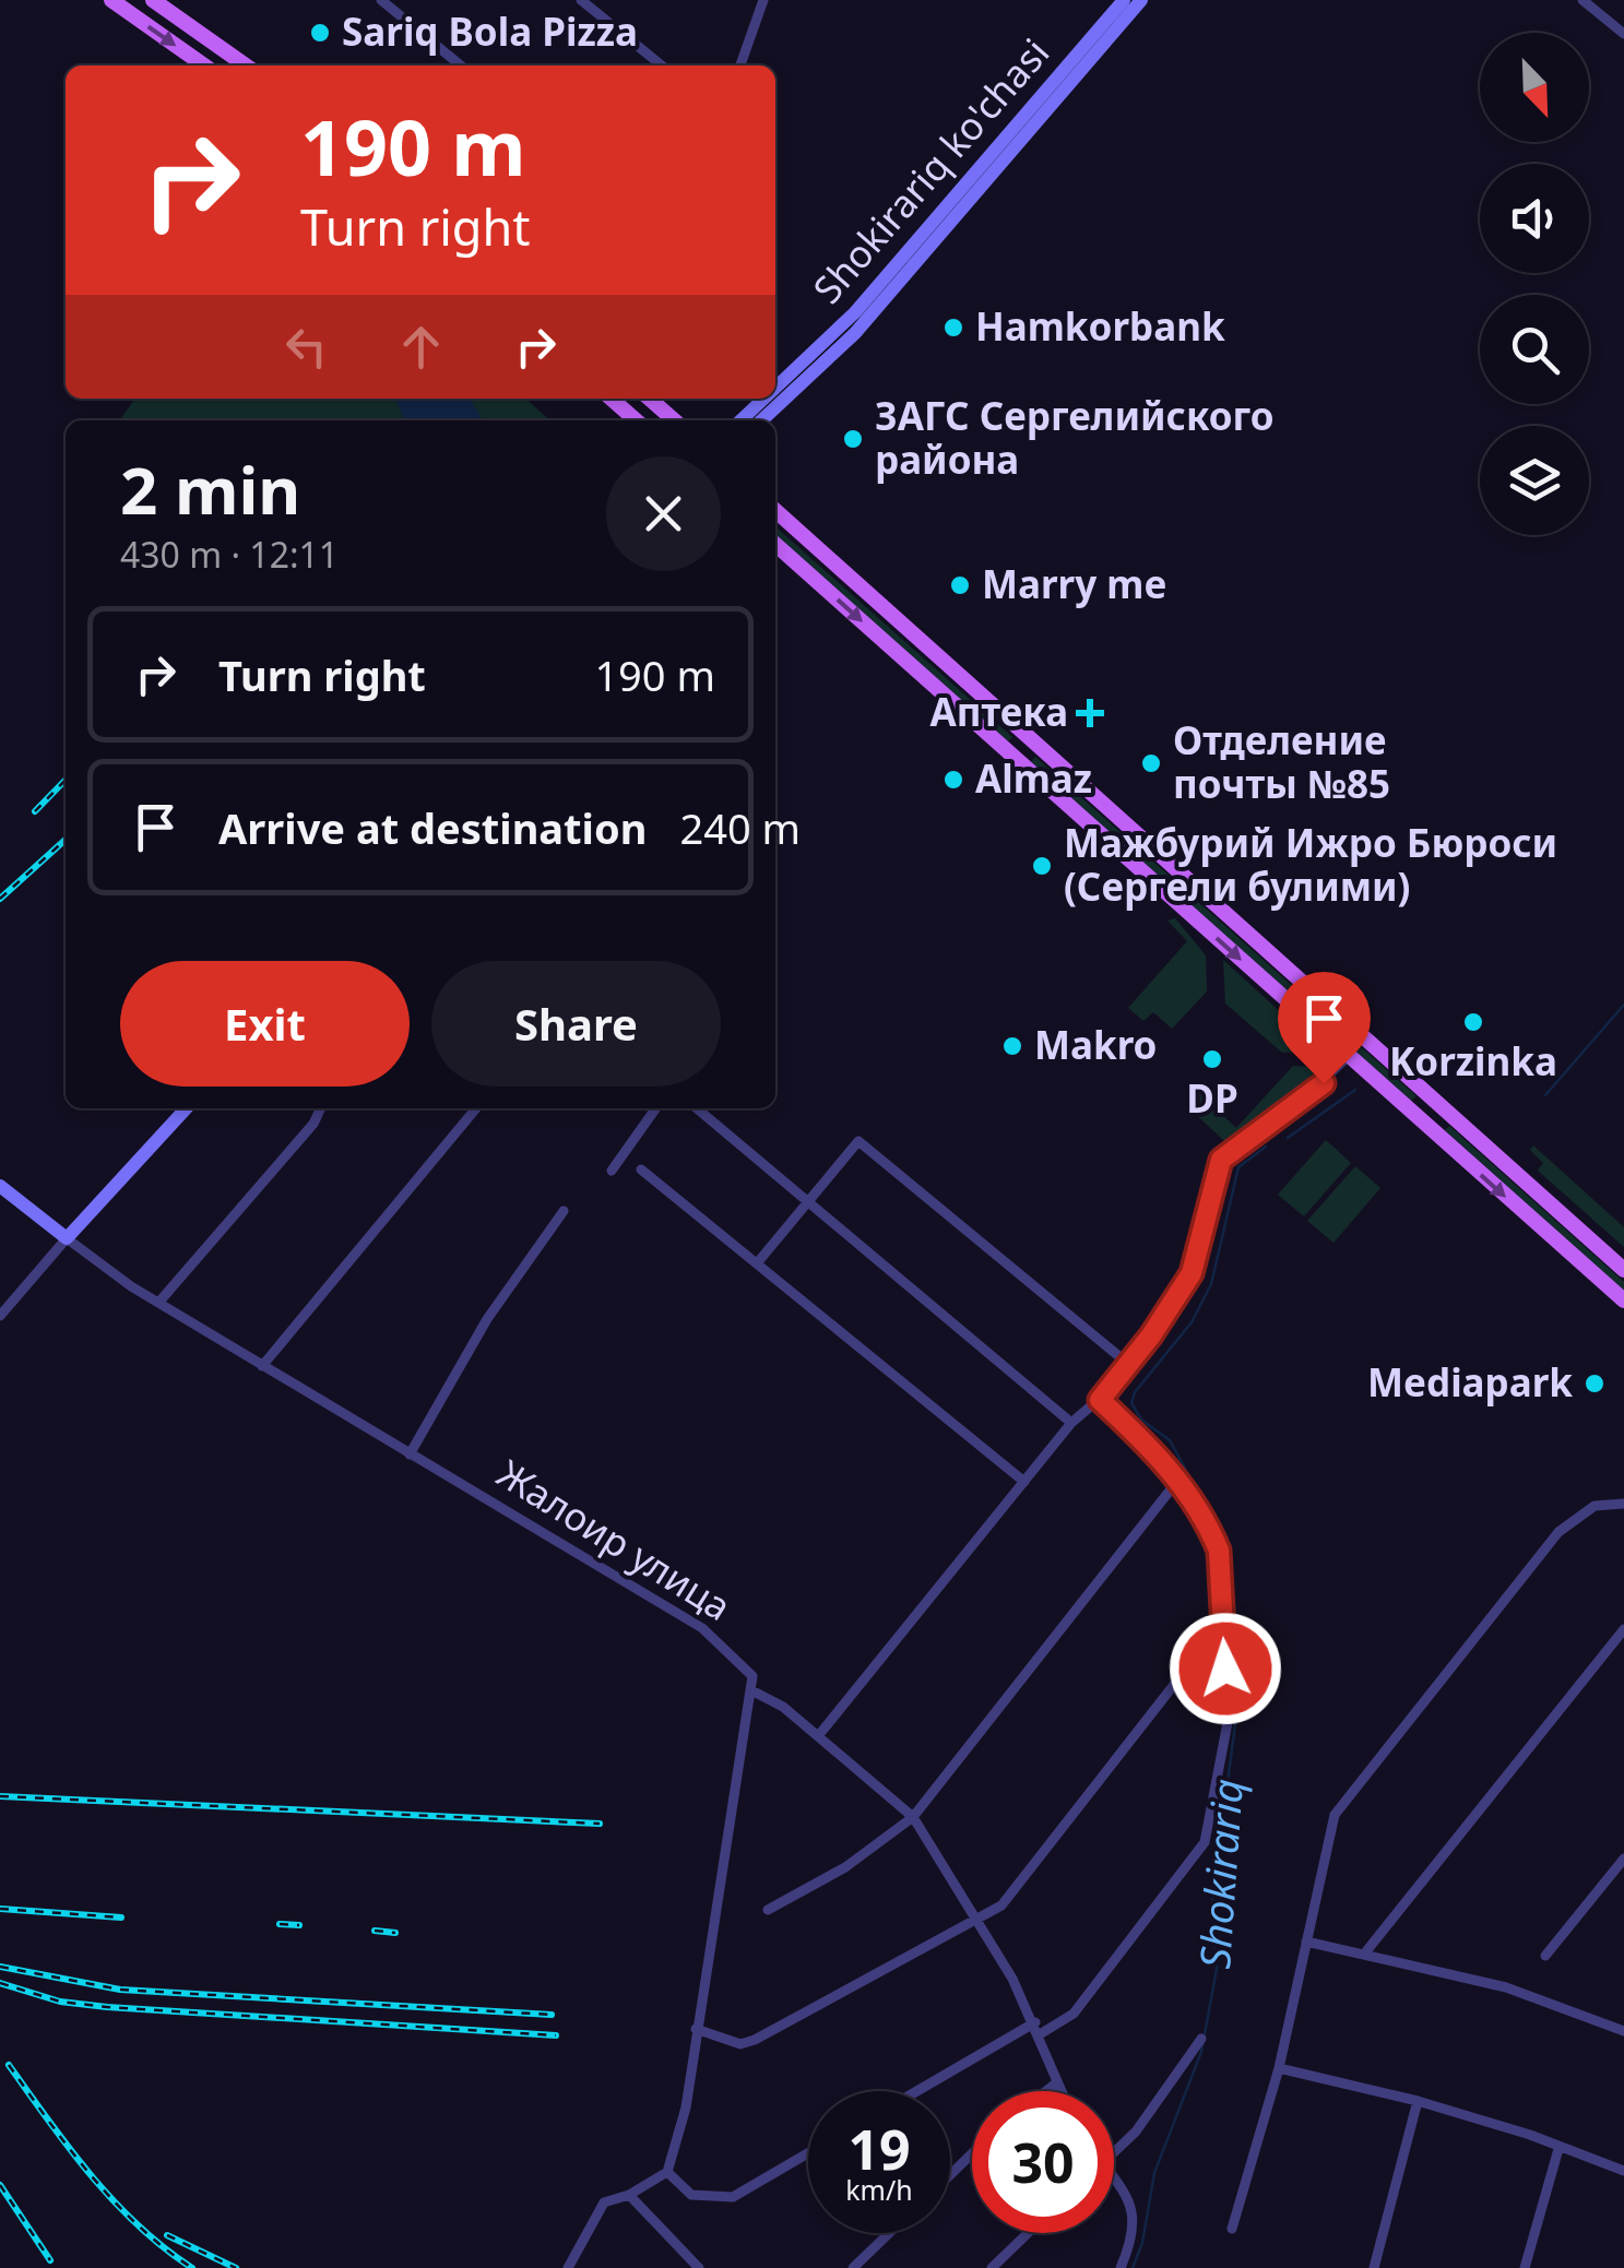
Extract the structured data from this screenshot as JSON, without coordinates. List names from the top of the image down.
{
  "streets": {
    "main road": ["Shokirariq ko'chasi", "Жалоир улица"]
  },
  "water": ["Shokirariq"],
  "places": {
    "other": [
      "Sariq Bola Pizza",
      "Hamkorbank",
      "ЗАГС Сергелийского района",
      "Marry me",
      "Отделение почты №85",
      "Almaz",
      "Мажбурий Ижро Бюроси (Сергели булими)",
      "Korzinka",
      "Makro",
      "DP",
      "Mediapark"
    ],
    "health": ["Аптека"]
  },
  "north": "bottom right",
  "page": {
    "turn": ["190 m", "Turn right"],
    "heading": ["2 min", "430 m · 12:11"],
    "list": [
      {
        "name": "Turn right",
        "value": "190 m"
      },
      {
        "name": "Arrive at destination",
        "value": "240 m"
      }
    ],
    "buttons": ["Exit", "Share"],
    "speed": "19 km/h",
    "limit": "30"
  }
}
